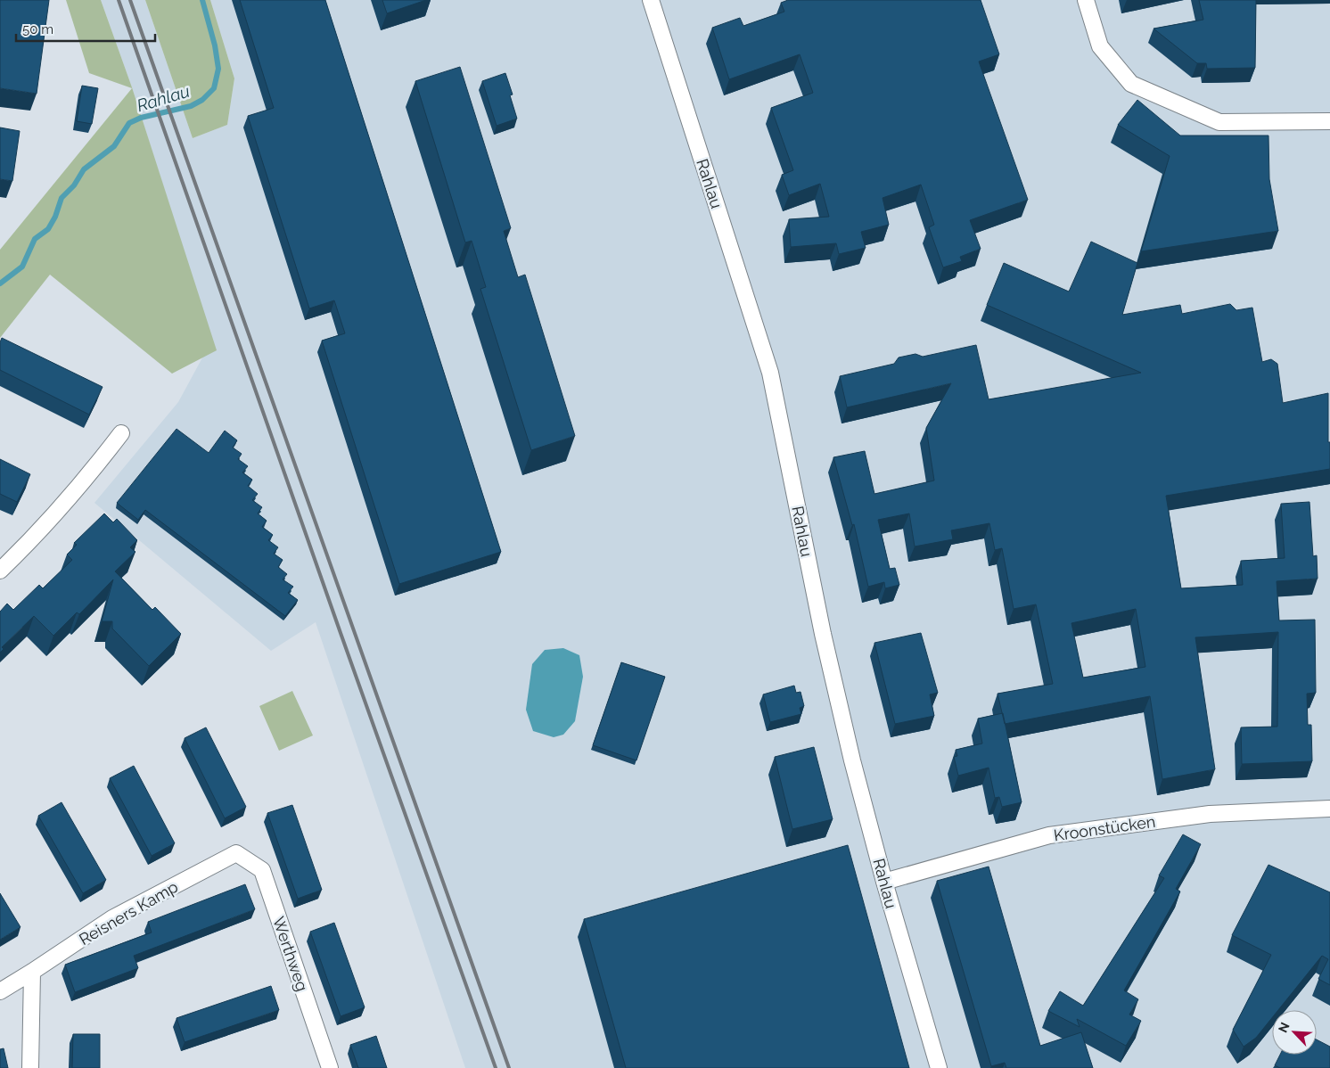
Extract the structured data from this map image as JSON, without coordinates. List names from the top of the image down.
{
  "streets": {
    "street": [
      "Rahlau",
      "Kroonstücken",
      "Reisners Kamp",
      "Werthweg"
    ]
  },
  "crossings": [
    ["Rahlau", "Kroonstücken"],
    ["Reisners Kamp", "Werthweg"]
  ],
  "water": ["Rahlau"],
  "scale_bar": "50 m",
  "north": "top left"
}
